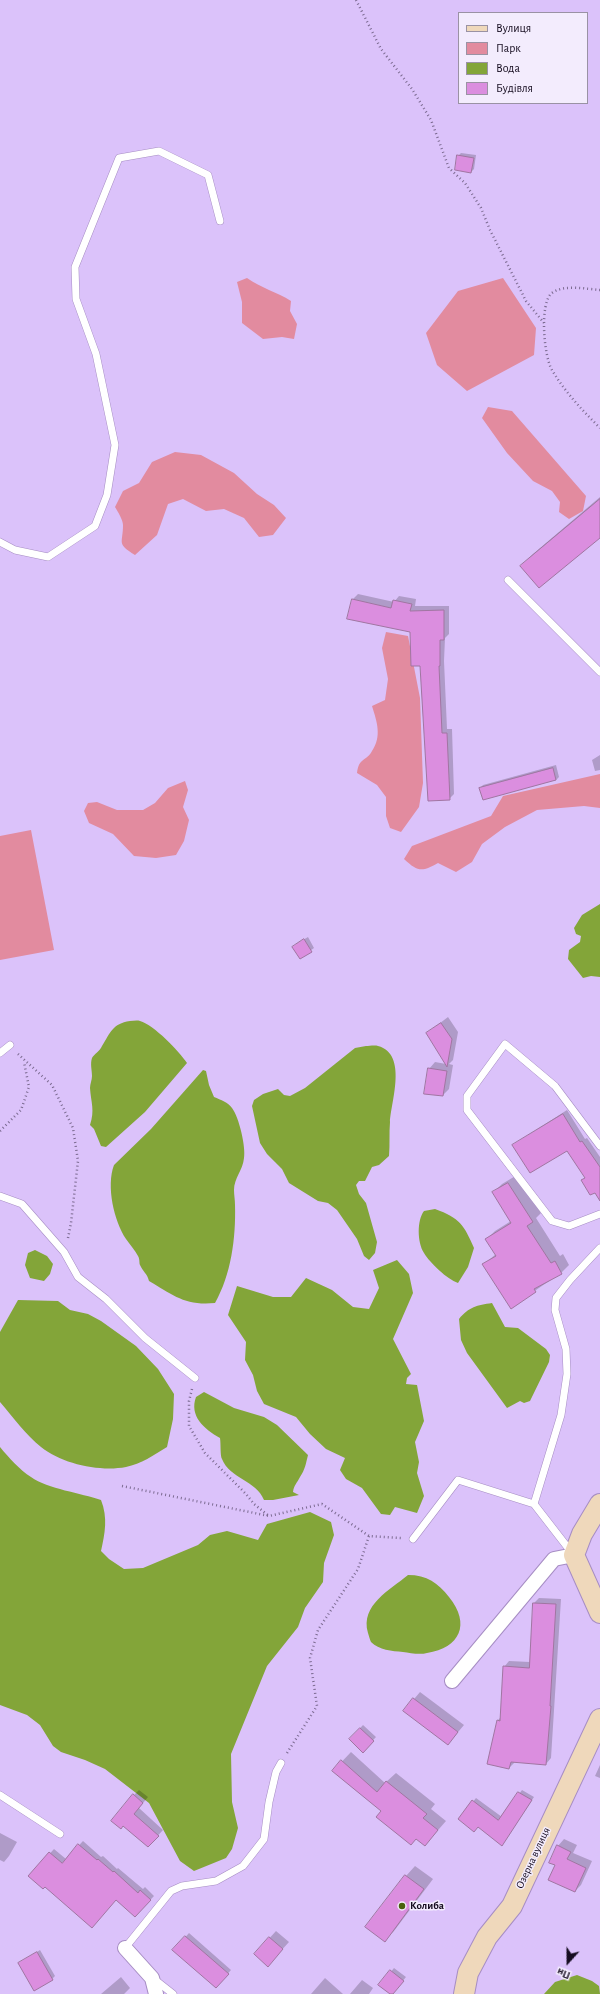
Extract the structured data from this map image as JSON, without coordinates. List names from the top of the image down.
{
  "streets": {
    "street": ["Озерна вулиця"]
  },
  "places": ["Колиба"],
  "legend": [
    "Вулиця",
    "Парк",
    "Вода",
    "Будівля"
  ],
  "north": "bottom"
}
